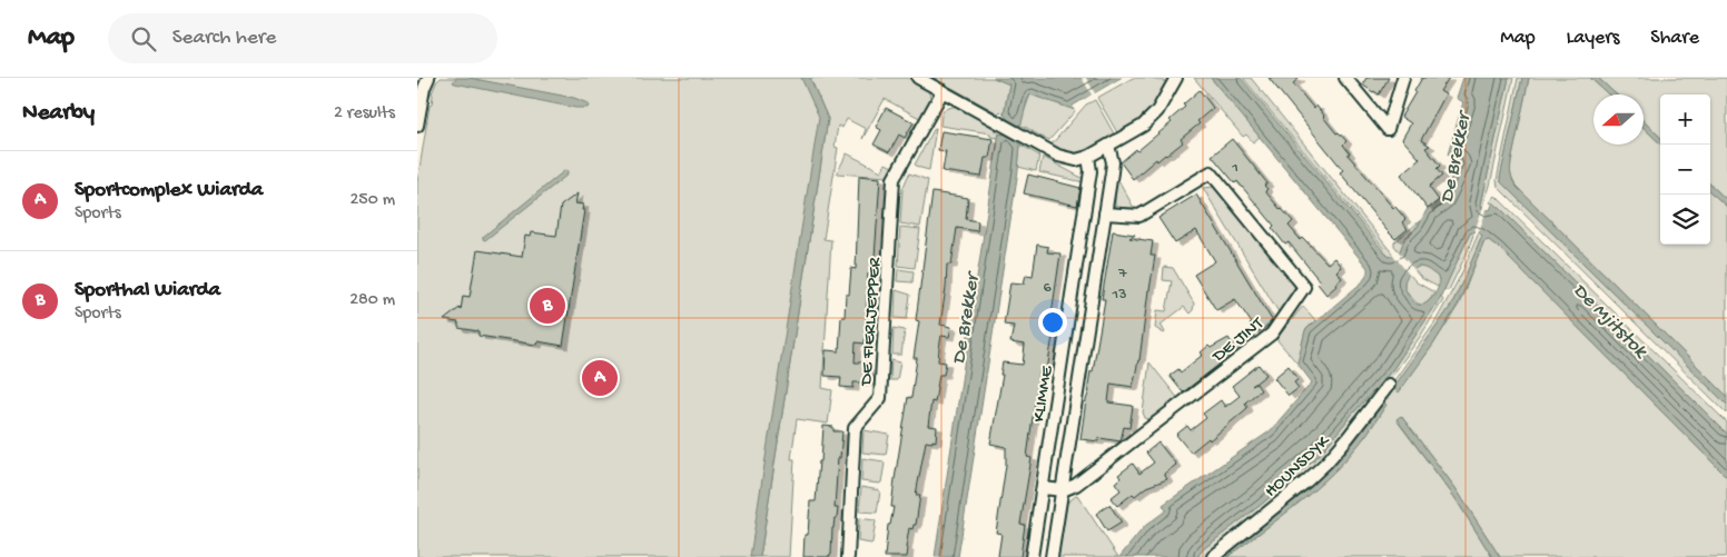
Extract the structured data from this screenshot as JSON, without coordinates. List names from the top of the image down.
{
  "streets": {
    "street": [
      "DE FIERLJEPPER",
      "DE JINT",
      "KLIMME",
      "HOUNSDYK"
    ]
  },
  "crossings": [
    ["DE JINT", "KLIMME"]
  ],
  "water": ["De Brekker", "De Mjitstok"],
  "house_numbers": [
    "1",
    "7",
    "6",
    "13"
  ],
  "north": "left",
  "page": {
    "header": "Map",
    "search": "Search here",
    "nav": ["Map", "Layers", "Share"],
    "heading": ["Nearby", "2 results"],
    "map_buttons": ["+", "−"],
    "list": [
      {
        "mark": "A",
        "name": "Sportcomplex Wiarda",
        "note": "Sports",
        "value": "250 m"
      },
      {
        "mark": "B",
        "name": "Sporthal Wiarda",
        "note": "Sports",
        "value": "280 m"
      }
    ],
    "pins": ["B", "A"]
  }
}
